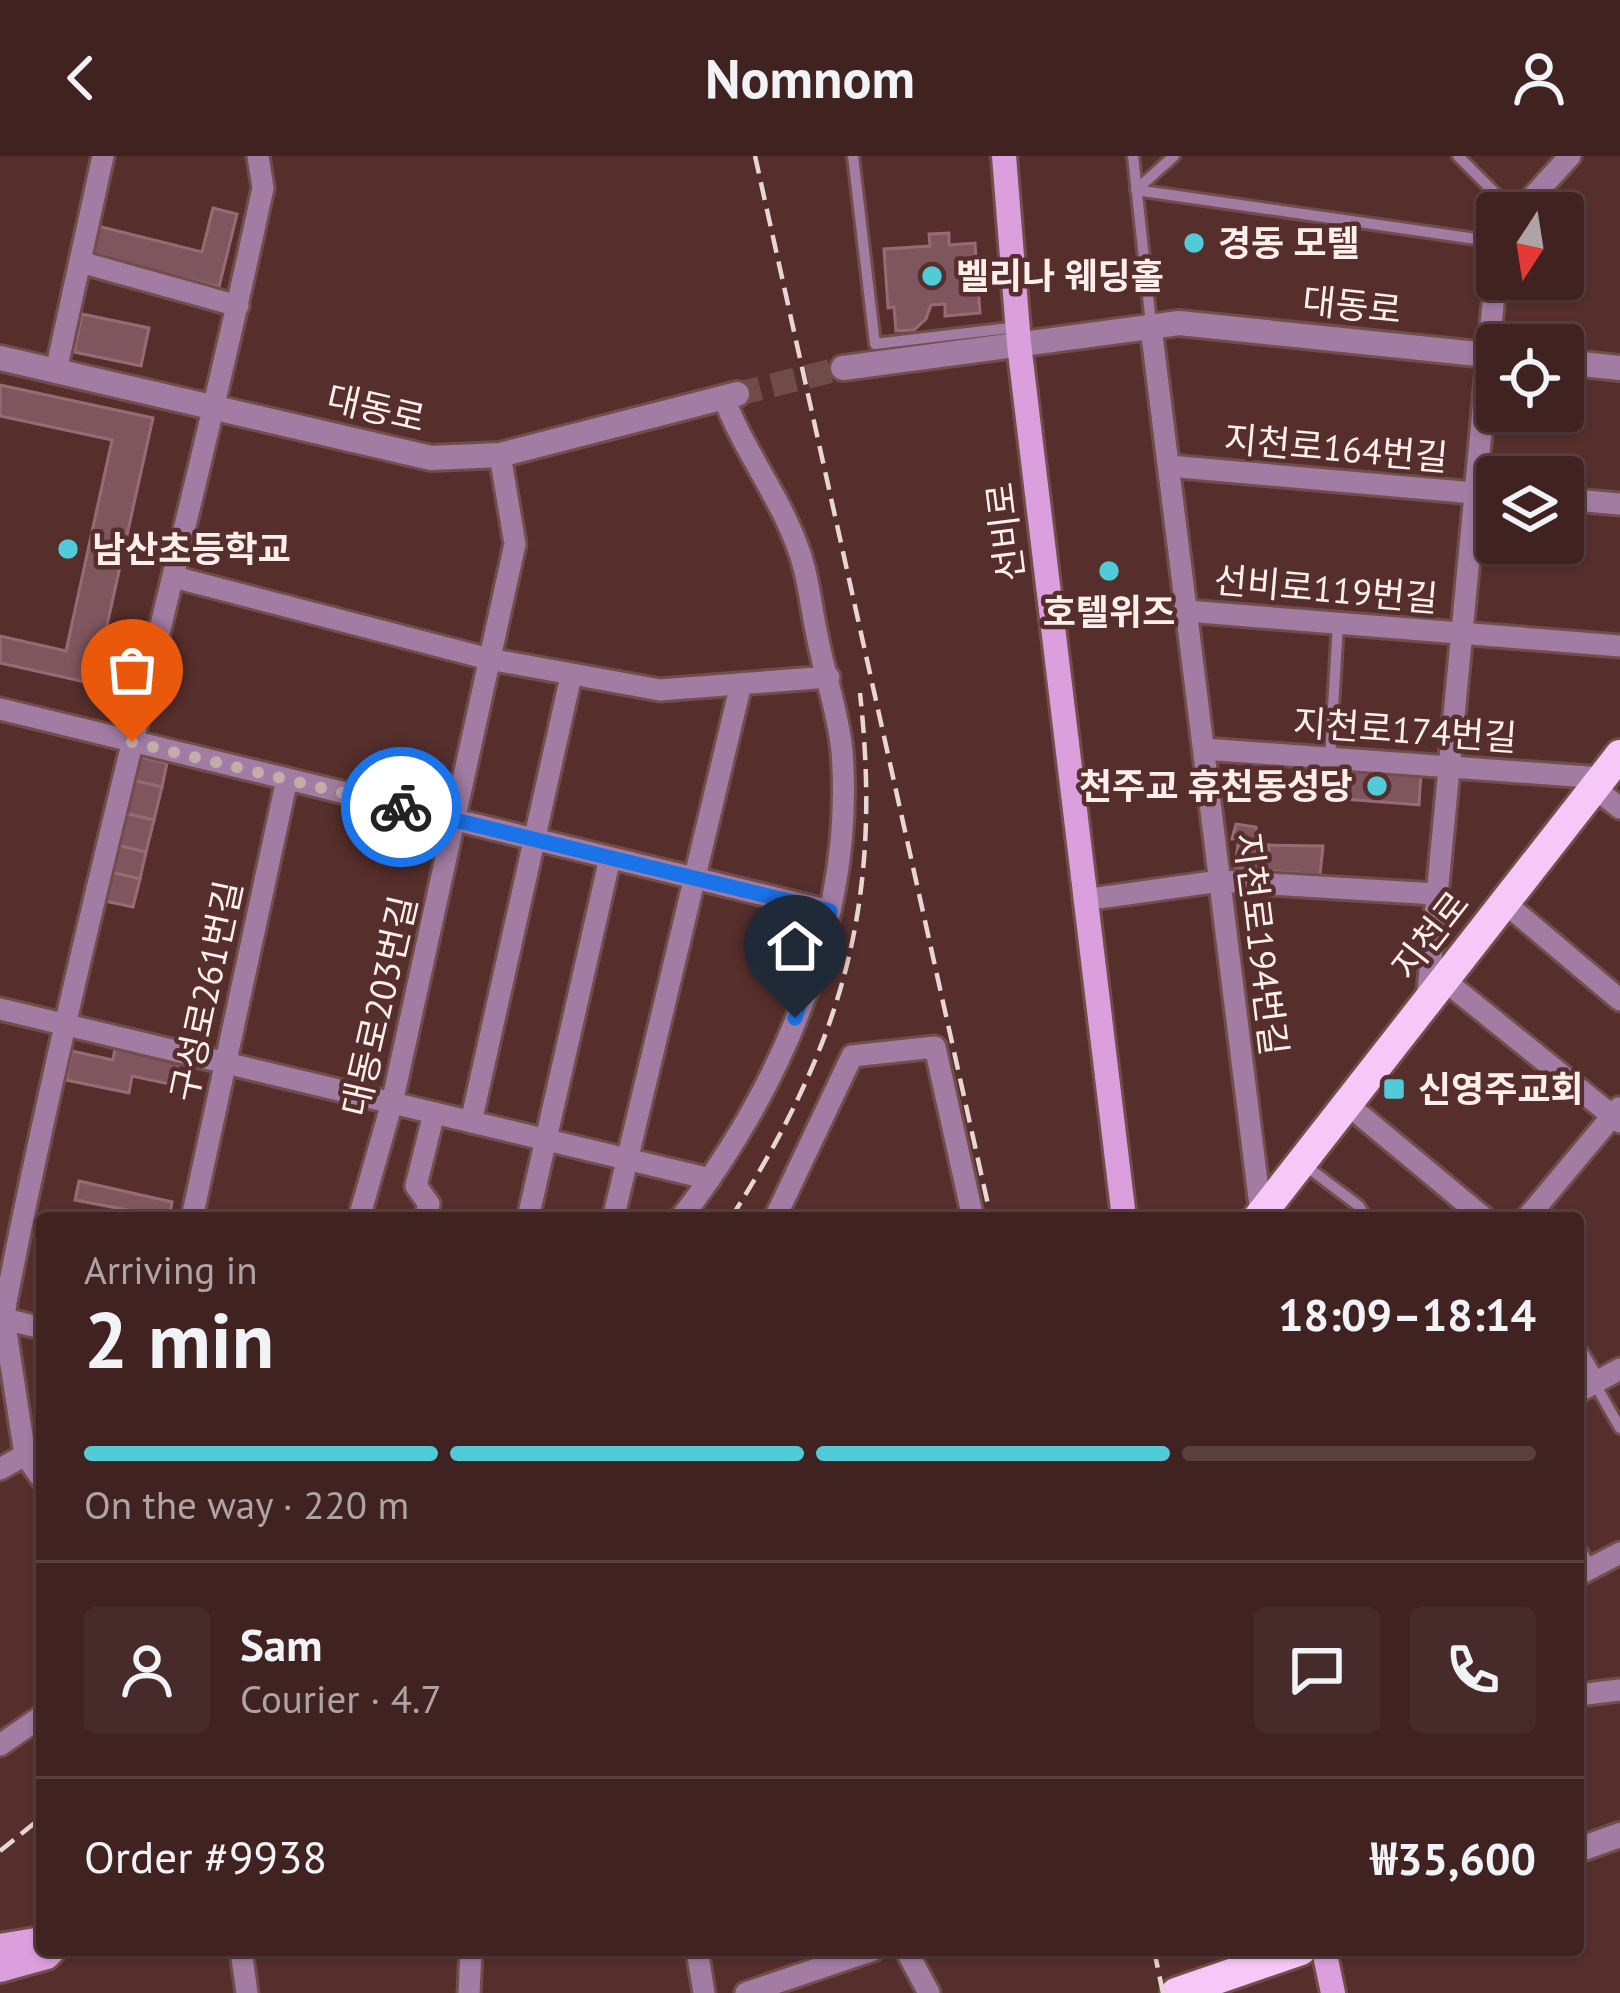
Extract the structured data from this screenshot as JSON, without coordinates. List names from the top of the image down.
{
  "streets": {
    "main road": ["선비로", "지천로"],
    "street": [
      "대동로",
      "지천로164번길",
      "선비로119번길",
      "지천로174번길",
      "지천로194번길",
      "구성로261번길",
      "대동로203번길"
    ]
  },
  "crossings": [
    ["대동로", "선비로"],
    ["대동로", "지천로194번길"],
    ["대동로", "대동로203번길"],
    ["지천로164번길", "지천로194번길"],
    ["선비로119번길", "지천로194번길"],
    ["지천로174번길", "지천로"],
    ["지천로174번길", "지천로194번길"]
  ],
  "places": {
    "other": [
      "경동 모텔",
      "벨리나 웨딩홀",
      "남산초등학교",
      "호텔위즈",
      "천주교 휴천동성당"
    ],
    "transit": ["신영주교회"]
  },
  "north": "bottom",
  "page": {
    "header": "Nomnom",
    "heading": ["2 min", "Arriving in", "18:09–18:14"],
    "panel": [
      "Sam",
      "Courier · 4.7",
      "Order #9938",
      "₩35,600"
    ],
    "bar": "On the way · 220 m"
  }
}
